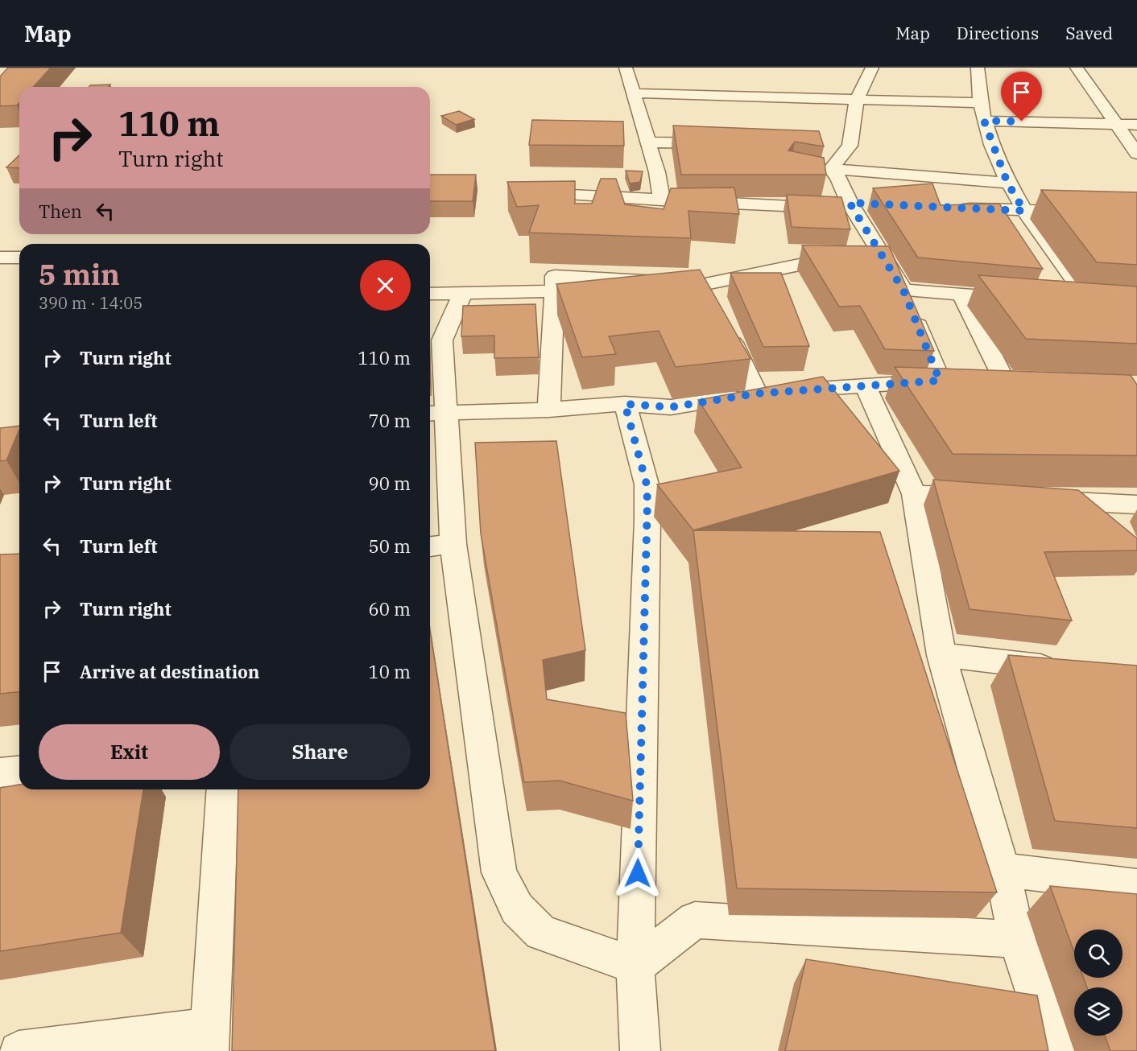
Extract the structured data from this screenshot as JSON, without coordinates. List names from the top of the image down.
{
  "page": {
    "header": "Map",
    "nav": ["Map", "Directions", "Saved"],
    "turn": ["110 m", "Turn right"],
    "then": "Then",
    "heading": ["5 min", "390 m · 14:05"],
    "list": [
      {
        "name": "Turn right",
        "value": "110 m"
      },
      {
        "name": "Turn left",
        "value": "70 m"
      },
      {
        "name": "Turn right",
        "value": "90 m"
      },
      {
        "name": "Turn left",
        "value": "50 m"
      },
      {
        "name": "Turn right",
        "value": "60 m"
      },
      {
        "name": "Arrive at destination",
        "value": "10 m"
      }
    ],
    "buttons": ["Exit", "Share"]
  }
}
